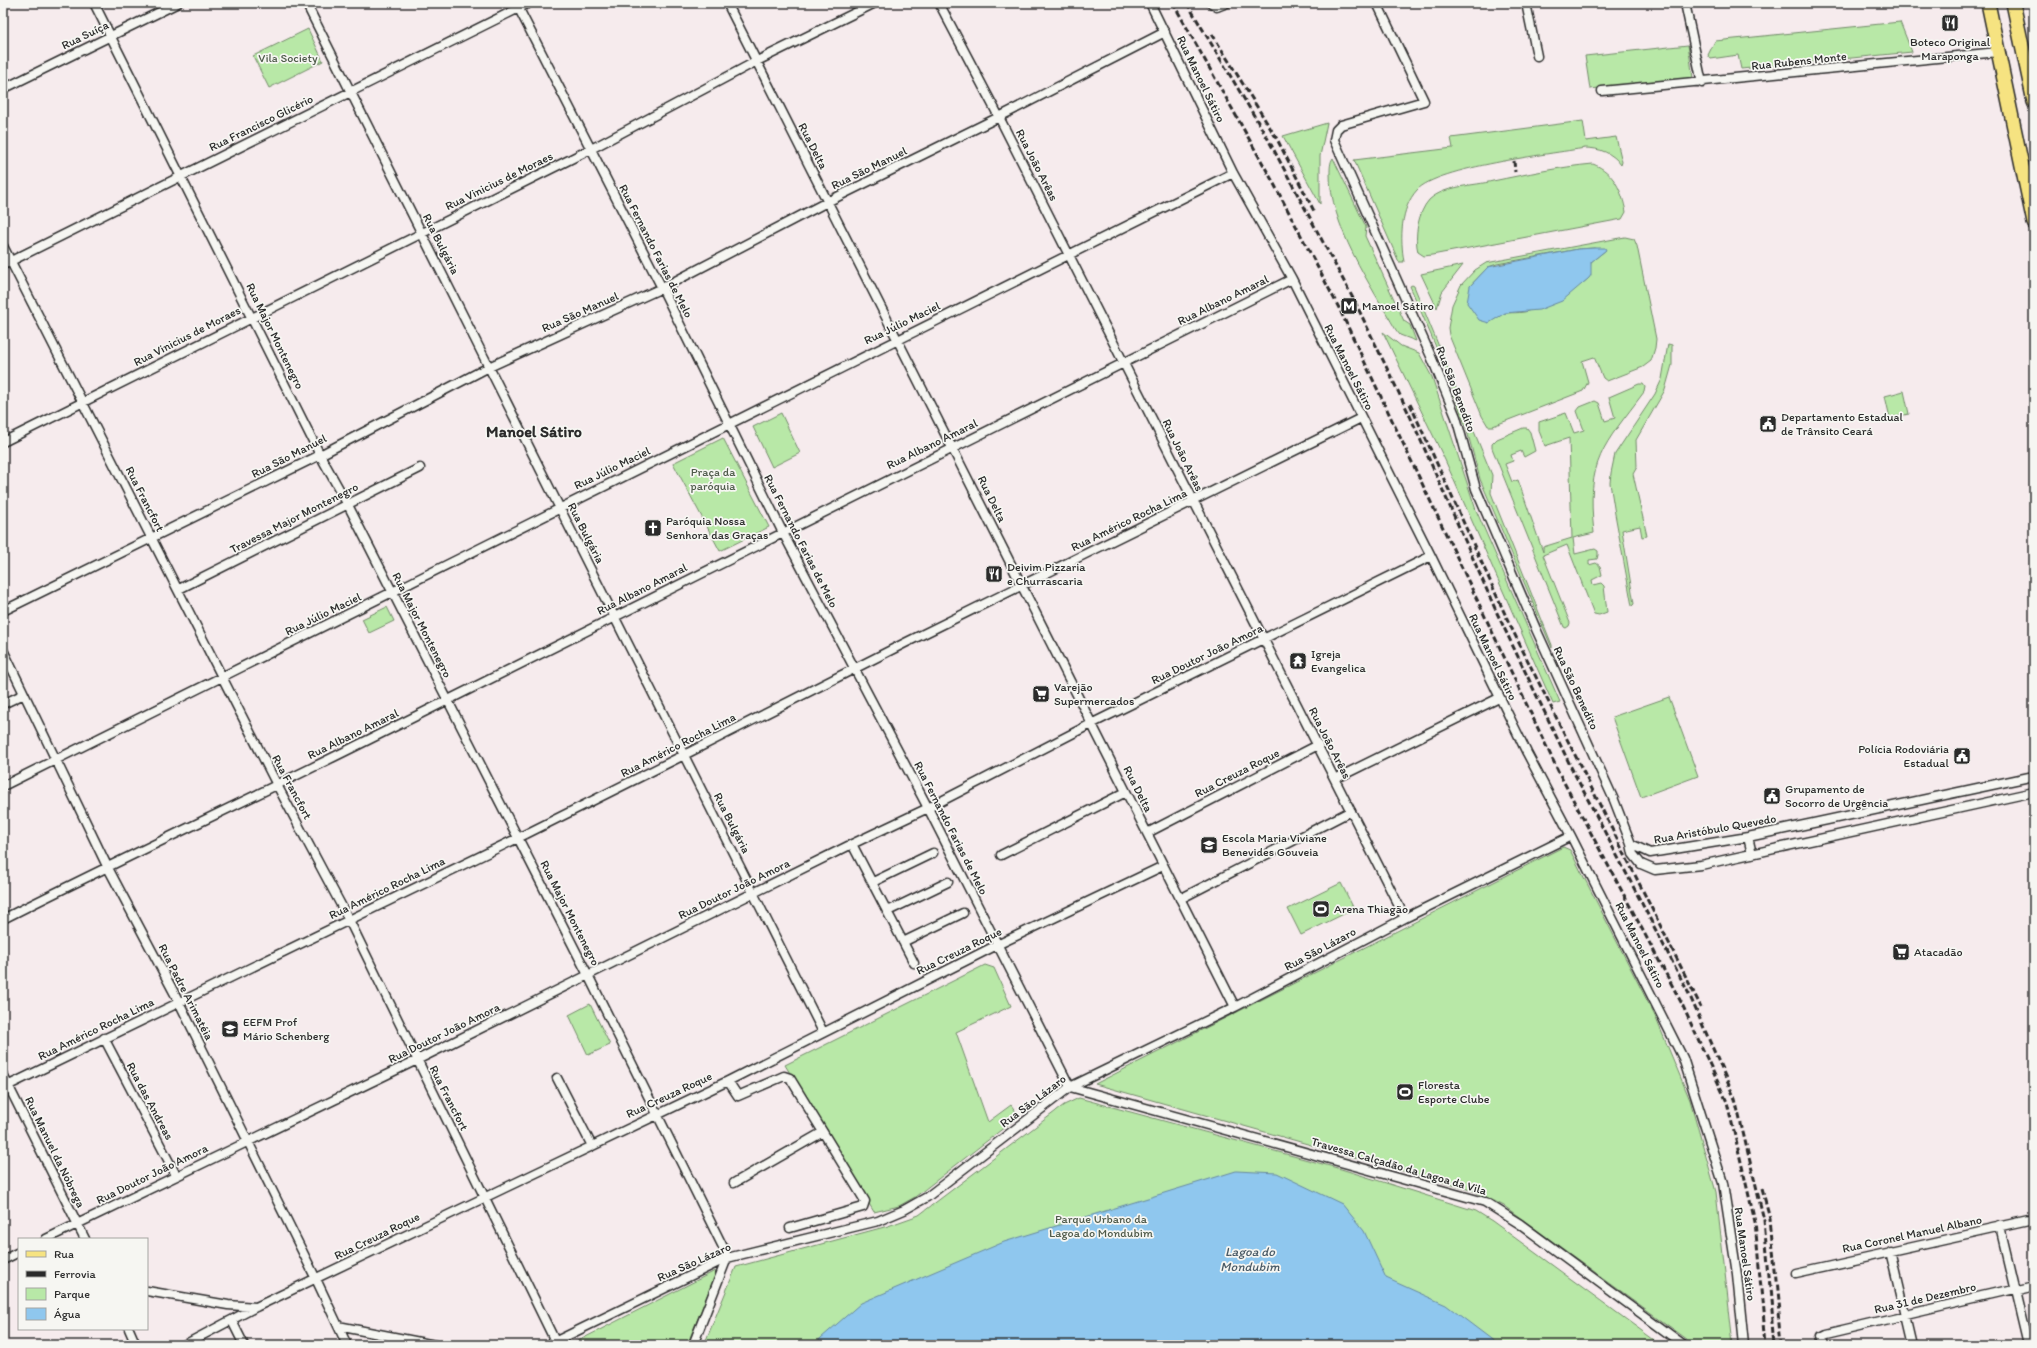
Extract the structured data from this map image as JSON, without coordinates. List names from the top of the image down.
{
  "streets": {
    "street": [
      "Rua Suíça",
      "Rua Rubens Monte",
      "Rua Manoel Sátiro",
      "Rua Francisco Glicério",
      "Rua Delta",
      "Rua João Arêas",
      "Rua São Manuel",
      "Rua Vinicius de Moraes",
      "Rua Bulgária",
      "Rua Fernando Farias de Melo",
      "Rua Albano Amaral",
      "Rua Júlio Maciel",
      "Rua Major Montenegro",
      "Rua São Benedito",
      "Rua Francfort",
      "Travessa Major Montenegro",
      "Rua Américo Rocha Lima",
      "Rua Doutor João Amora",
      "Rua Creuza Roque",
      "Rua Aristóbulo Quevedo",
      "Rua São Lázaro",
      "Rua Padre Arimatéia",
      "Rua das Andreas",
      "Rua Manuel da Nóbrega",
      "Travessa Calçadão da Lagoa da Vila",
      "Rua Coronel Manuel Albano",
      "Rua 31 de Dezembro"
    ]
  },
  "crossings": [
    ["Rua Suíça", "Rua Major Montenegro"],
    ["Rua Manoel Sátiro", "Rua São Manuel"],
    ["Rua Manoel Sátiro", "Rua Albano Amaral"],
    ["Rua Manoel Sátiro", "Rua Júlio Maciel"],
    ["Rua Manoel Sátiro", "Rua Américo Rocha Lima"],
    ["Rua Manoel Sátiro", "Rua Doutor João Amora"],
    ["Rua Manoel Sátiro", "Rua São Lázaro"],
    ["Rua Francisco Glicério", "Rua Bulgária"],
    ["Rua Francisco Glicério", "Rua Fernando Farias de Melo"],
    ["Rua Francisco Glicério", "Rua Major Montenegro"],
    ["Rua Francisco Glicério", "Rua Francfort"],
    ["Rua Delta", "Rua São Manuel"],
    ["Rua Delta", "Rua Vinicius de Moraes"],
    ["Rua Delta", "Rua Albano Amaral"],
    ["Rua Delta", "Rua Júlio Maciel"],
    ["Rua Delta", "Rua Américo Rocha Lima"],
    ["Rua Delta", "Rua Doutor João Amora"],
    ["Rua Delta", "Rua Creuza Roque"],
    ["Rua Delta", "Rua São Lázaro"],
    ["Rua João Arêas", "Rua São Manuel"],
    ["Rua João Arêas", "Rua Albano Amaral"],
    ["Rua João Arêas", "Rua Júlio Maciel"],
    ["Rua João Arêas", "Rua Américo Rocha Lima"],
    ["Rua João Arêas", "Rua Doutor João Amora"],
    ["Rua João Arêas", "Rua Creuza Roque"],
    ["Rua João Arêas", "Rua São Lázaro"],
    ["Rua São Manuel", "Rua Bulgária"],
    ["Rua São Manuel", "Rua Fernando Farias de Melo"],
    ["Rua São Manuel", "Rua Major Montenegro"],
    ["Rua São Manuel", "Rua Francfort"],
    ["Rua Vinicius de Moraes", "Rua Bulgária"],
    ["Rua Vinicius de Moraes", "Rua Fernando Farias de Melo"],
    ["Rua Vinicius de Moraes", "Rua Major Montenegro"],
    ["Rua Vinicius de Moraes", "Rua Francfort"],
    ["Rua Bulgária", "Rua Albano Amaral"],
    ["Rua Bulgária", "Rua Júlio Maciel"],
    ["Rua Bulgária", "Rua Américo Rocha Lima"],
    ["Rua Bulgária", "Rua Doutor João Amora"],
    ["Rua Bulgária", "Rua Creuza Roque"],
    ["Rua Fernando Farias de Melo", "Rua Albano Amaral"],
    ["Rua Fernando Farias de Melo", "Rua Júlio Maciel"],
    ["Rua Fernando Farias de Melo", "Rua Américo Rocha Lima"],
    ["Rua Fernando Farias de Melo", "Rua Doutor João Amora"],
    ["Rua Fernando Farias de Melo", "Rua Creuza Roque"],
    ["Rua Fernando Farias de Melo", "Rua São Lázaro"],
    ["Rua Fernando Farias de Melo", "Travessa Calçadão da Lagoa da Vila"],
    ["Rua Albano Amaral", "Rua Major Montenegro"],
    ["Rua Albano Amaral", "Rua Francfort"],
    ["Rua Albano Amaral", "Rua Padre Arimatéia"],
    ["Rua Júlio Maciel", "Rua Major Montenegro"],
    ["Rua Júlio Maciel", "Rua Francfort"],
    ["Rua Júlio Maciel", "Rua Padre Arimatéia"],
    ["Rua Major Montenegro", "Travessa Major Montenegro"],
    ["Rua Major Montenegro", "Rua Américo Rocha Lima"],
    ["Rua Major Montenegro", "Rua Doutor João Amora"],
    ["Rua Major Montenegro", "Rua Creuza Roque"],
    ["Rua Major Montenegro", "Rua São Lázaro"],
    ["Rua São Benedito", "Rua Aristóbulo Quevedo"],
    ["Rua Francfort", "Travessa Major Montenegro"],
    ["Rua Francfort", "Rua Américo Rocha Lima"],
    ["Rua Francfort", "Rua Doutor João Amora"],
    ["Rua Francfort", "Rua Creuza Roque"],
    ["Rua Francfort", "Rua São Lázaro"],
    ["Rua Américo Rocha Lima", "Rua Padre Arimatéia"],
    ["Rua Américo Rocha Lima", "Rua das Andreas"],
    ["Rua Américo Rocha Lima", "Rua Manuel da Nóbrega"],
    ["Rua Doutor João Amora", "Rua Padre Arimatéia"],
    ["Rua Doutor João Amora", "Rua das Andreas"],
    ["Rua Doutor João Amora", "Rua Manuel da Nóbrega"],
    ["Rua Creuza Roque", "Rua Padre Arimatéia"],
    ["Rua São Lázaro", "Travessa Calçadão da Lagoa da Vila"]
  ],
  "districts": ["Manoel Sátiro"],
  "water": ["Lagoa do Mondubim"],
  "parks": ["Vila Society", "Praça da paróquia", "Parque Urbano da Lagoa do Mondubim"],
  "places": {
    "restaurant": ["Boteco Original Maraponga", "Deivim Pizzaria e Churrascaria"],
    "metro station": ["Manoel Sátiro"],
    "public building": ["Departamento Estadual de Trânsito Ceará", "Polícia Rodoviária Estadual", "Grupamento de Socorro de Urgência"],
    "church": ["Paróquia Nossa Senhora das Graças"],
    "temple": ["Igreja Evangelica"],
    "supermarket": ["Varejão Supermercados", "Atacadão"],
    "school or university": ["Escola Maria Viviane Benevides Gouveia", "EEFM Prof Mário Schenberg"],
    "sports": ["Arena Thiagão", "Floresta Esporte Clube"]
  },
  "legend": [
    "Rua",
    "Ferrovia",
    "Parque",
    "Água"
  ]
}
